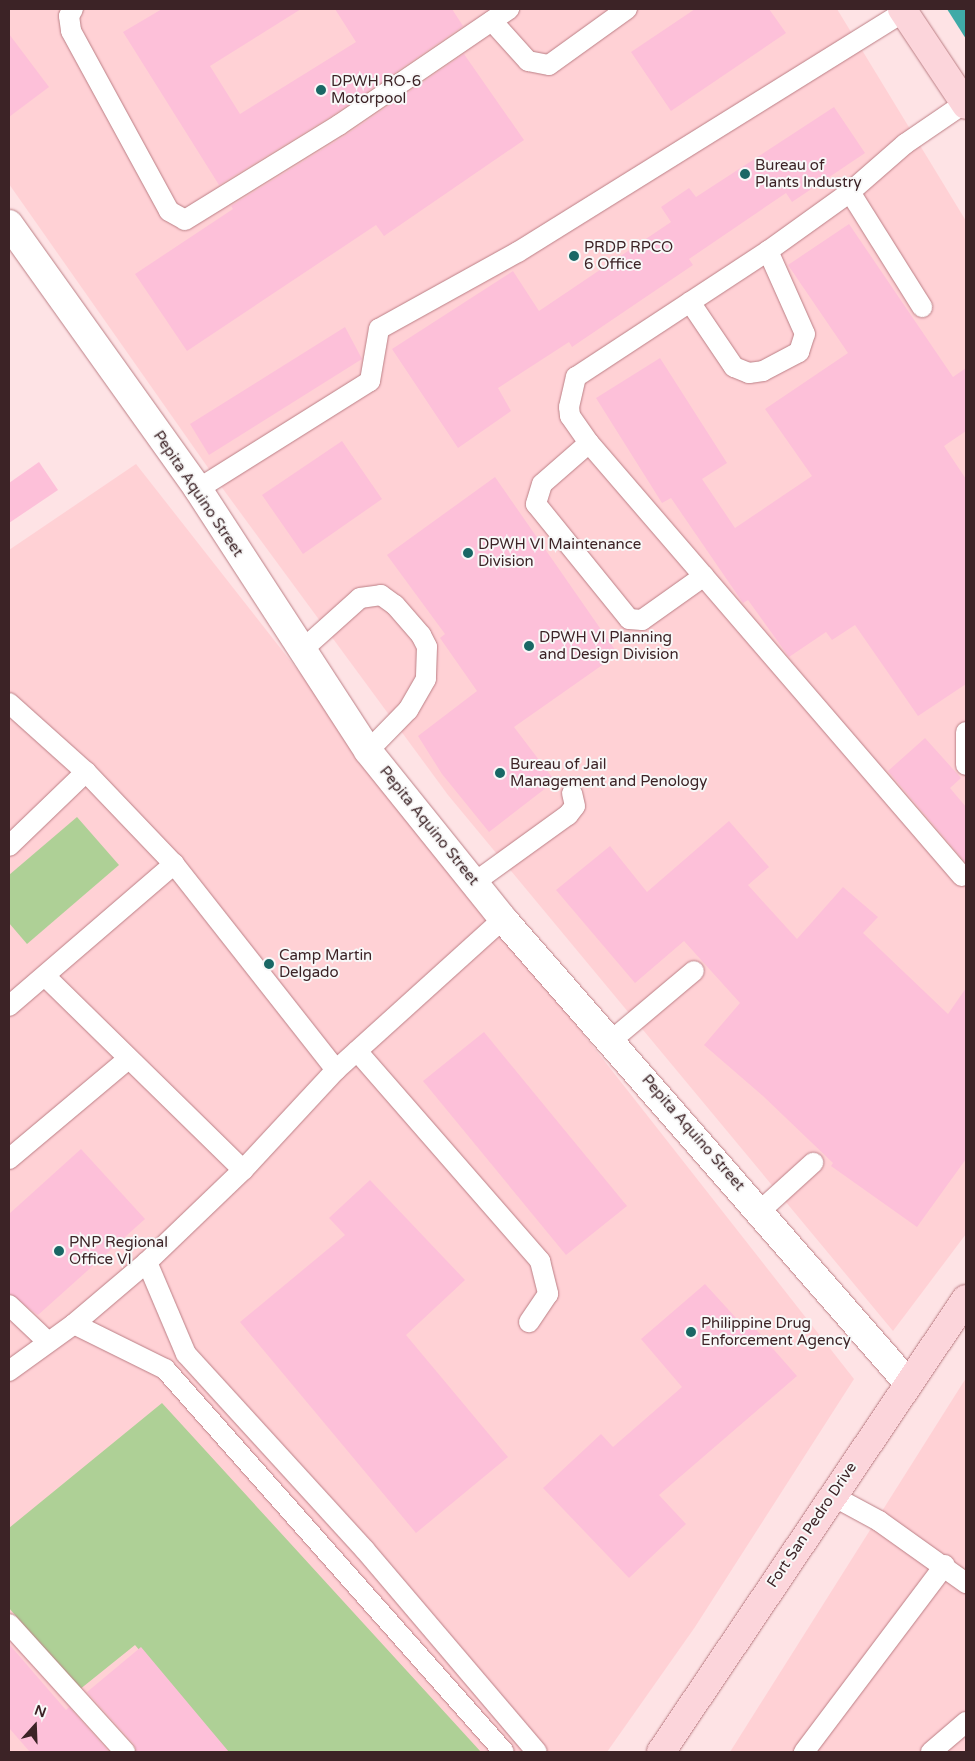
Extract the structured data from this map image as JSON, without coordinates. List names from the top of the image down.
{
  "streets": {
    "main road": ["Fort San Pedro Drive"],
    "street": ["Pepita Aquino Street"]
  },
  "crossings": [
    ["Pepita Aquino Street", "Fort San Pedro Drive"]
  ],
  "places": [
    "DPWH RO-6 Motorpool",
    "Bureau of Plants Industry",
    "PRDP RPCO 6 Office",
    "DPWH VI Maintenance Division",
    "DPWH VI Planning and Design Division",
    "Bureau of Jail Management and Penology",
    "Camp Martin Delgado",
    "PNP Regional Office VI",
    "Philippine Drug Enforcement Agency"
  ],
  "north": "top"
}
